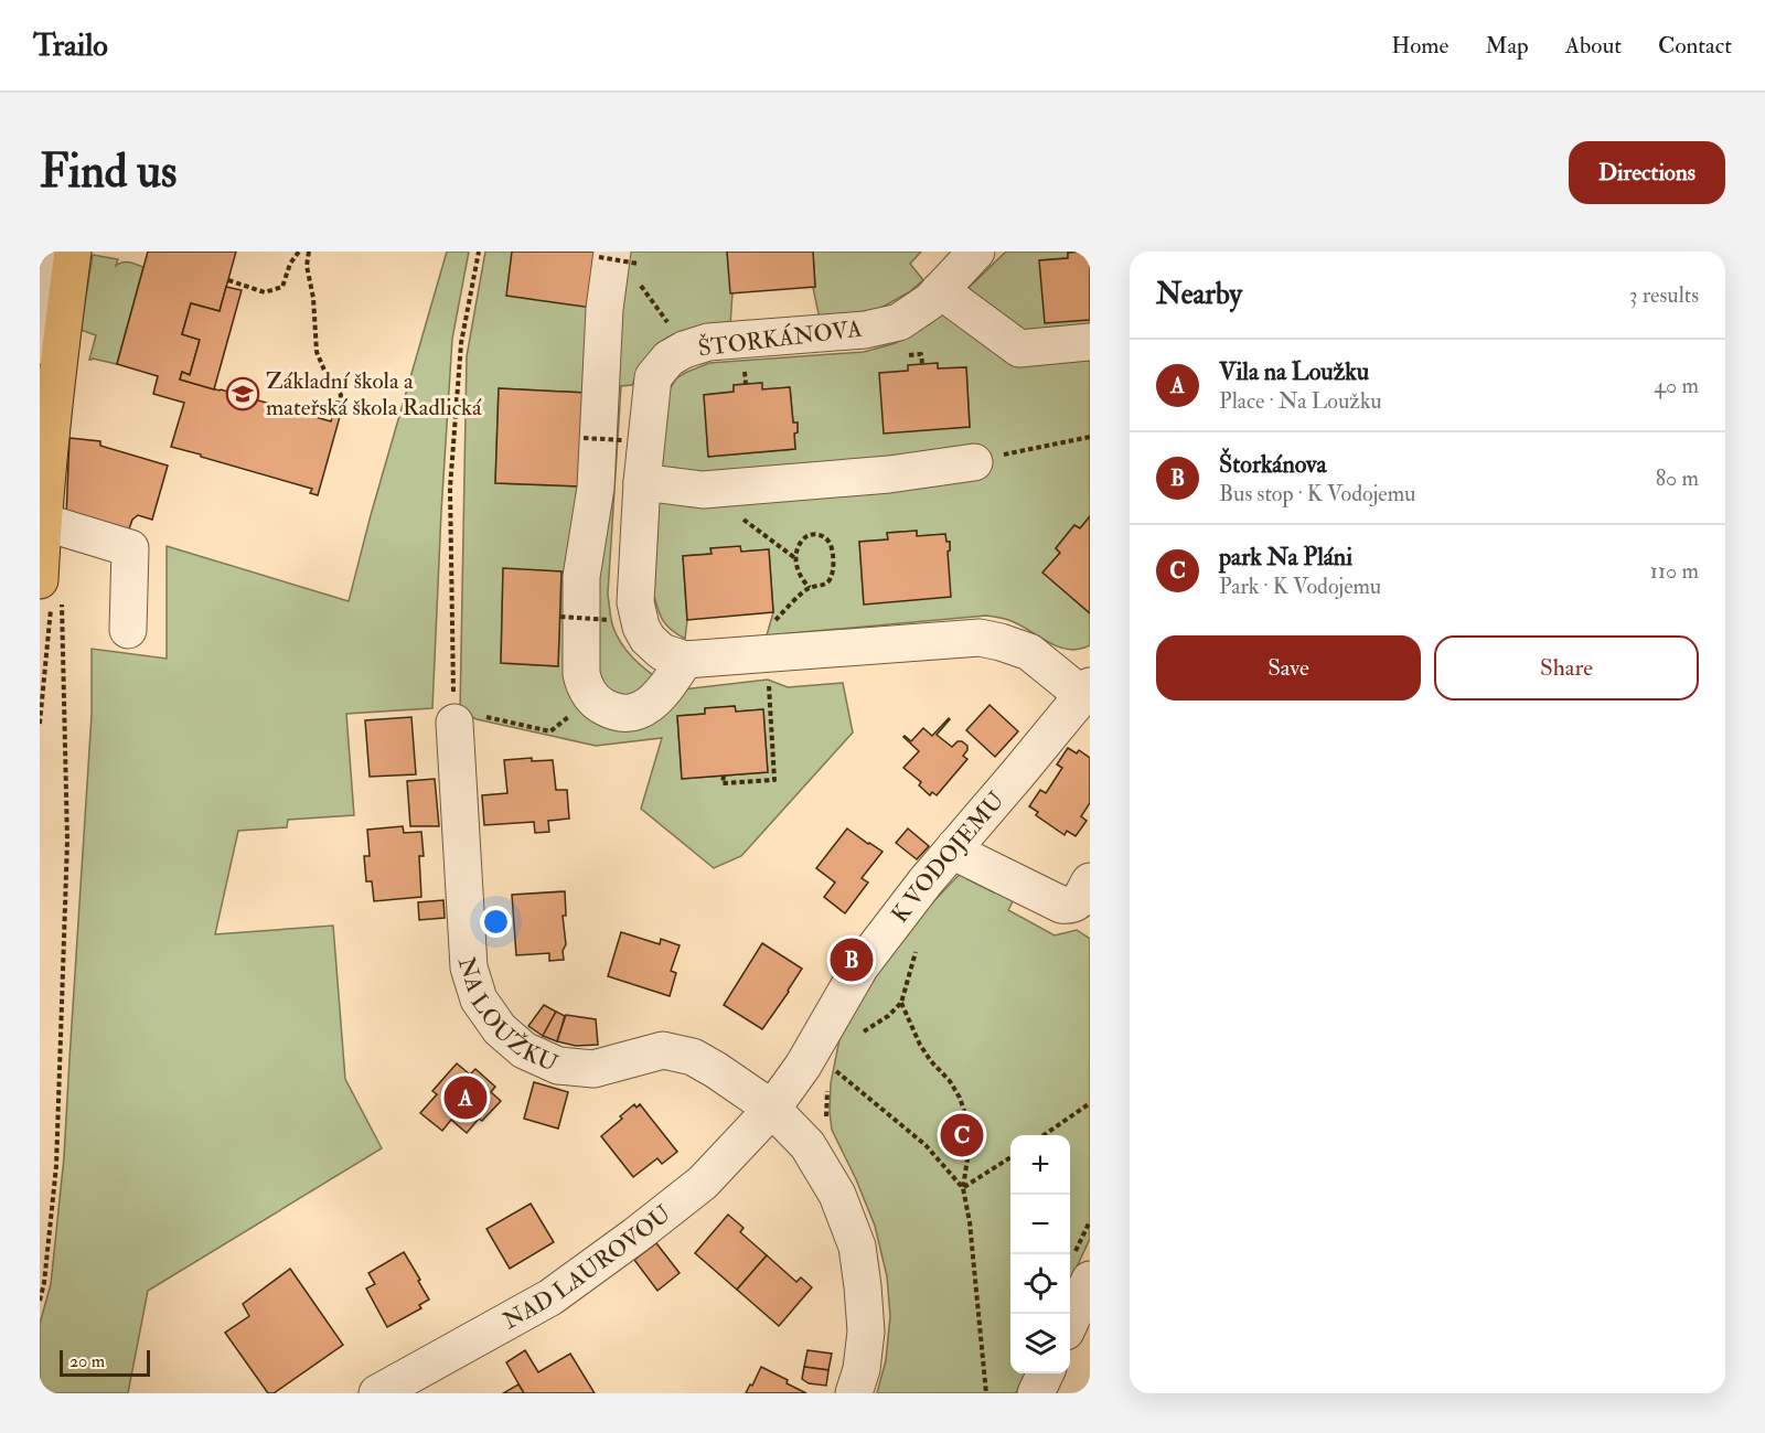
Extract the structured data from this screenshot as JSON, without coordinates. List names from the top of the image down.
{
  "streets": {
    "street": [
      "ŠTORKÁNOVA",
      "K VODOJEMU",
      "NA LOUŽKU",
      "NAD LAUROVOU"
    ]
  },
  "crossings": [
    ["ŠTORKÁNOVA", "K VODOJEMU"],
    ["K VODOJEMU", "NA LOUŽKU"],
    ["K VODOJEMU", "NAD LAUROVOU"],
    ["NA LOUŽKU", "NAD LAUROVOU"]
  ],
  "places": {
    "school or university": ["Základní škola a mateřská škola Radlická"]
  },
  "scale_bar": "20 m",
  "page": {
    "header": "Trailo",
    "nav": [
      "Home",
      "Map",
      "About",
      "Contact"
    ],
    "buttons": [
      "Directions",
      ["Save", "Share"]
    ],
    "title": "Find us",
    "heading": ["Nearby", "3 results"],
    "list": [
      {
        "mark": "A",
        "name": "Vila na Loužku",
        "note": "Place · Na Loužku",
        "value": "40 m"
      },
      {
        "mark": "B",
        "name": "Štorkánova",
        "note": "Bus stop · K Vodojemu",
        "value": "80 m"
      },
      {
        "mark": "C",
        "name": "park Na Pláni",
        "note": "Park · K Vodojemu",
        "value": "110 m"
      }
    ],
    "pins": ["B", "A", "C"],
    "map_buttons": ["+", "−"],
    "scale": "20 m"
  }
}
